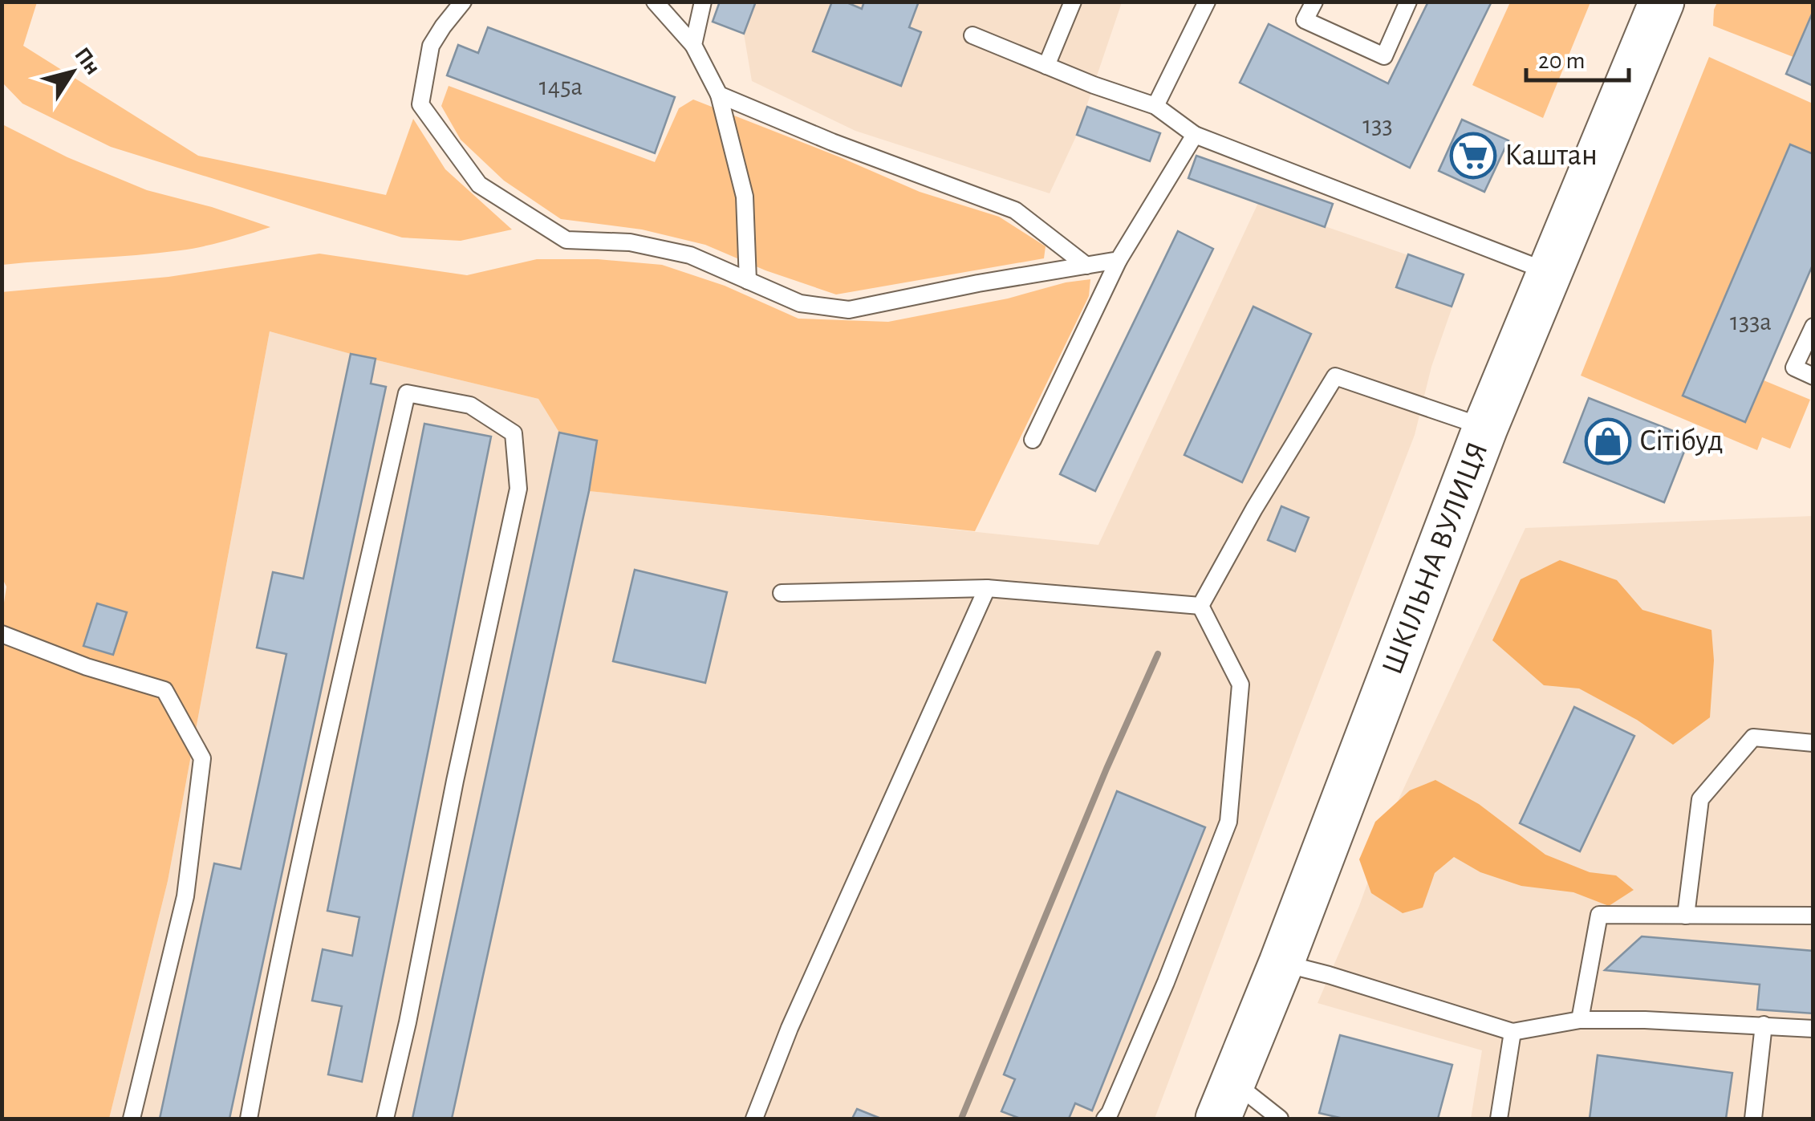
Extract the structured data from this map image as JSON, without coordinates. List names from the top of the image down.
{
  "streets": {
    "main road": ["ШКІЛЬНА ВУЛИЦЯ"]
  },
  "places": {
    "supermarket": ["Каштан"],
    "shop": ["Сітібуд"]
  },
  "house_numbers": ["145а", "133", "133а"],
  "scale_bar": "20 m",
  "north": "top right"
}
